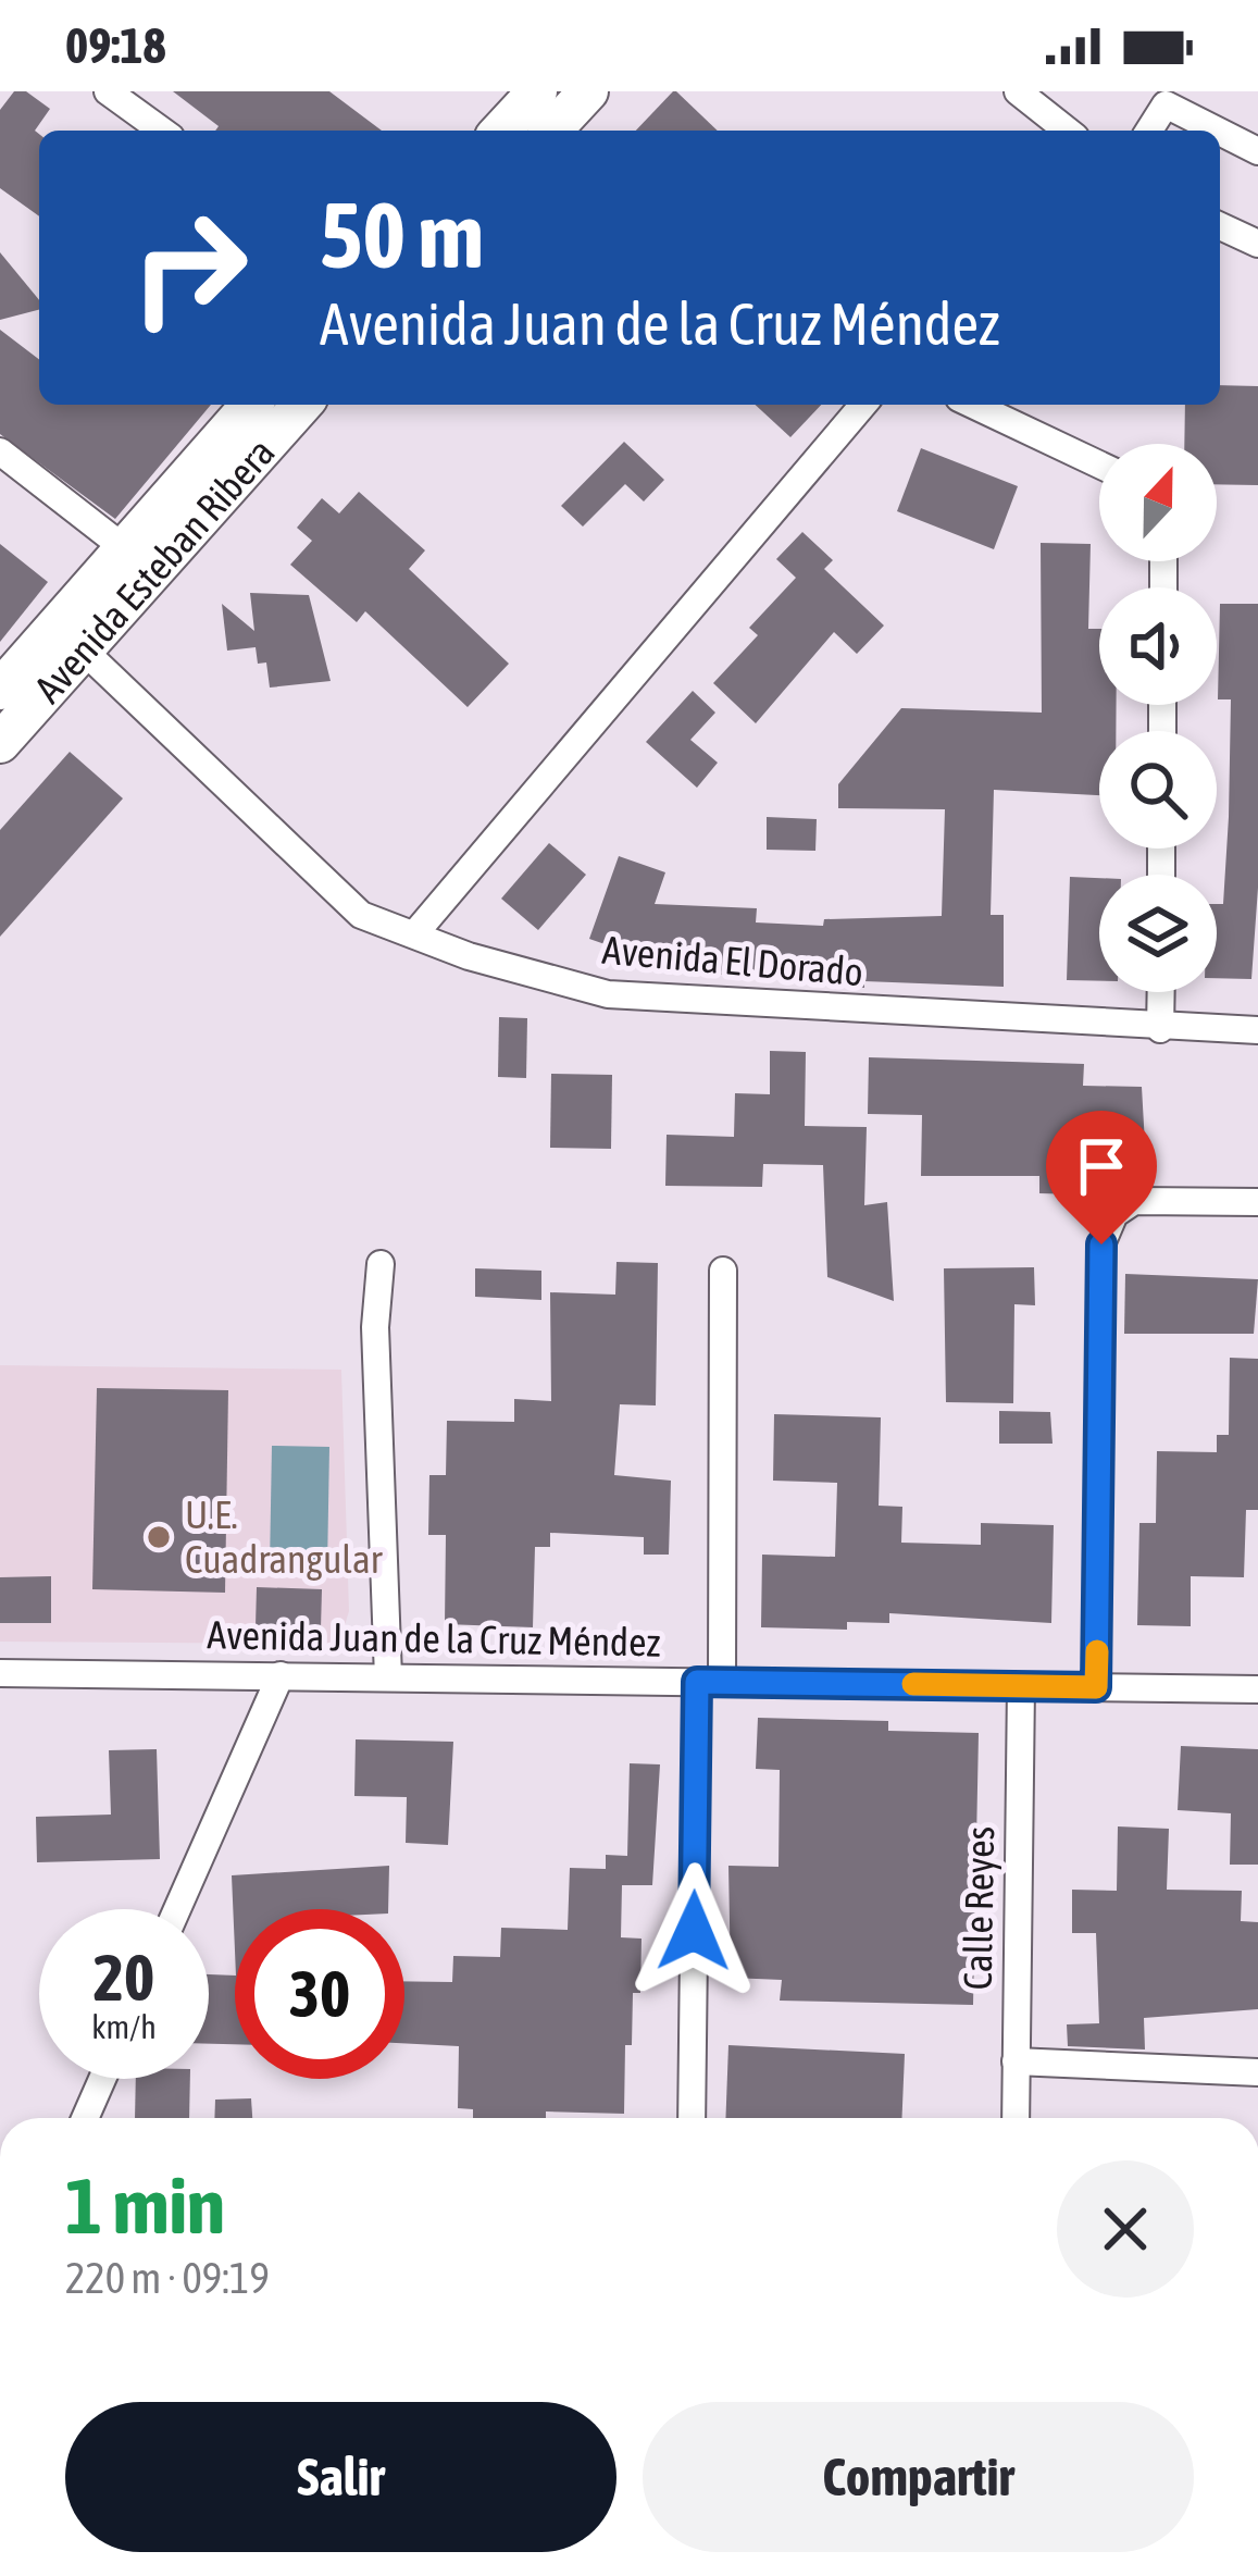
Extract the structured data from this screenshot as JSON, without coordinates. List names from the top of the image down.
{
  "streets": {
    "main road": ["Avenida Esteban Ribera"],
    "street": ["Avenida El Dorado", "Avenida Juan de la Cruz Méndez", "Calle Reyes"]
  },
  "crossings": [
    ["Avenida Esteban Ribera", "Avenida El Dorado"],
    ["Avenida Juan de la Cruz Méndez", "Calle Reyes"]
  ],
  "places": ["U.E. Cuadrangular"],
  "north": "top",
  "page": {
    "status": "09:18",
    "turn": ["50 m", "Avenida Juan de la Cruz Méndez"],
    "speed": "20 km/h",
    "limit": "30",
    "heading": ["1 min", "220 m · 09:19"],
    "buttons": ["Salir", "Compartir"]
  }
}
